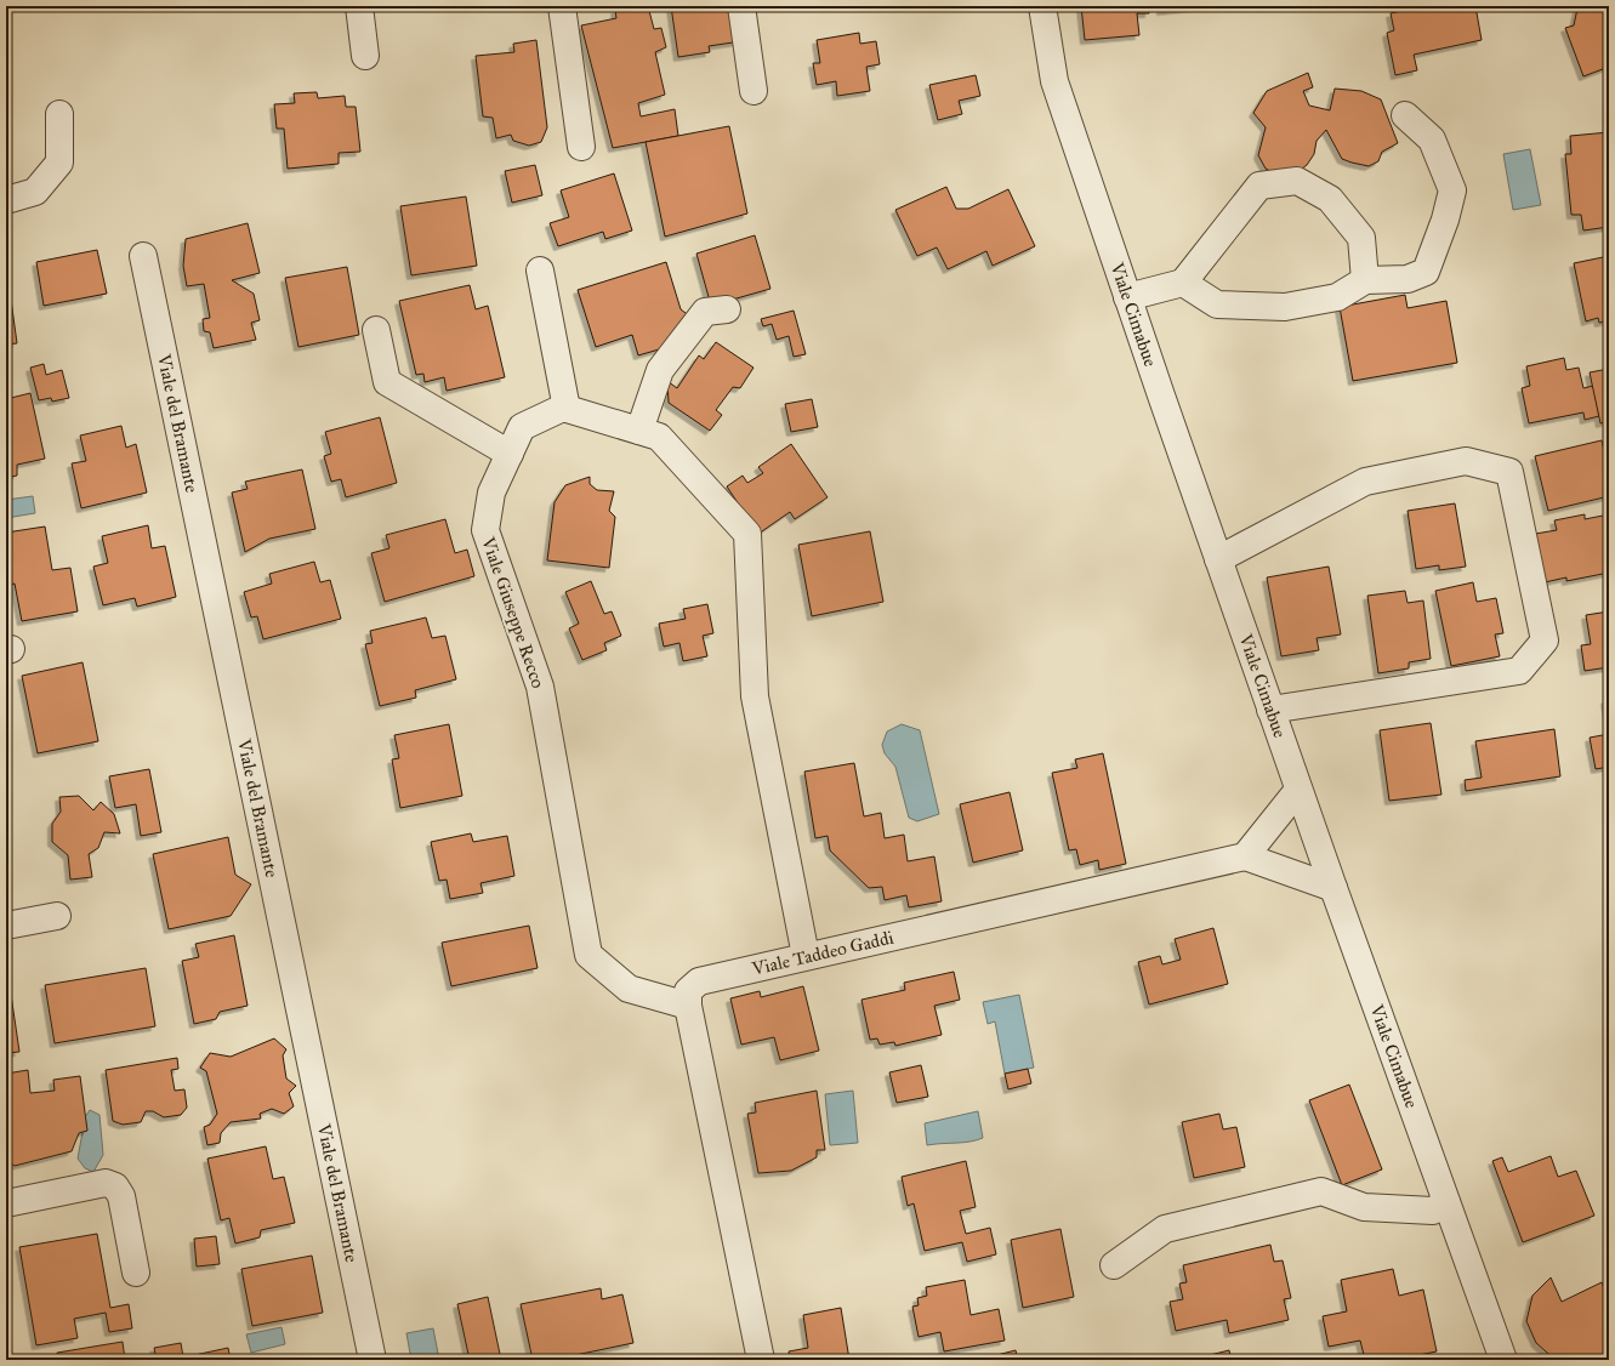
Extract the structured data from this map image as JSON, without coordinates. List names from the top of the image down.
{
  "streets": {
    "street": [
      "Viale Cimabue",
      "Viale del Bramante",
      "Viale Giuseppe Recco",
      "Viale Taddeo Gaddi"
    ]
  },
  "crossings": [
    ["Viale Giuseppe Recco", "Viale Taddeo Gaddi"]
  ]
}
